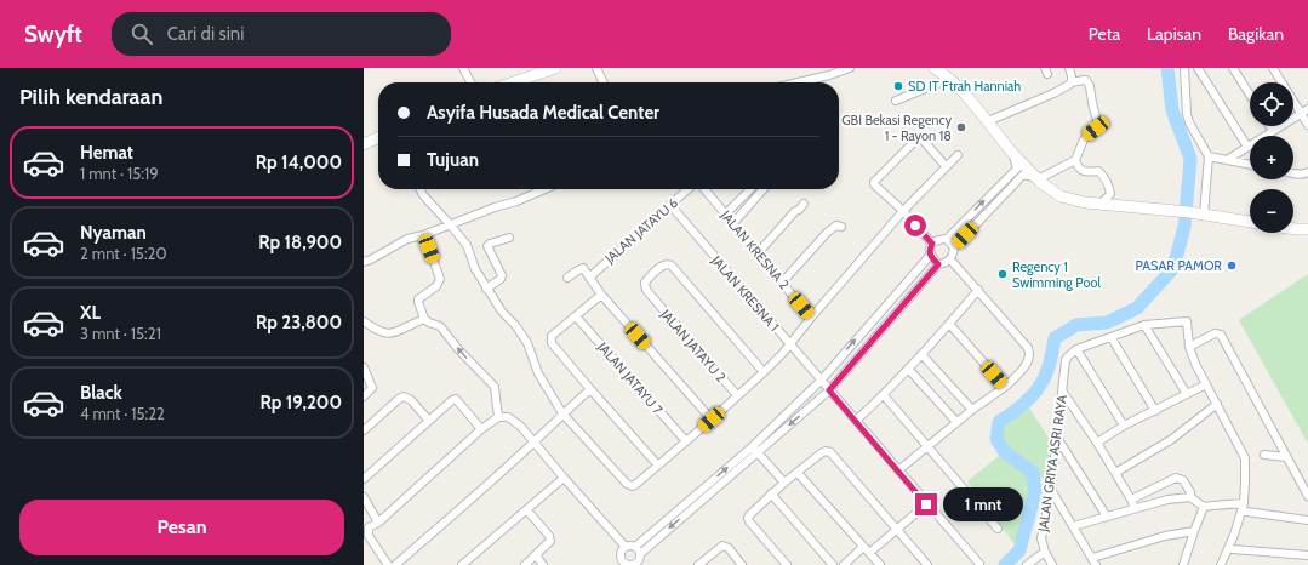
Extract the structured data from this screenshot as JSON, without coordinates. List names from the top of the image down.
{
  "streets": {
    "street": [
      "JALAN JATAYU 6",
      "JALAN KRESNA 2",
      "JALAN KRESNA 1",
      "JALAN JATAYU 2",
      "JALAN JATAYU 7",
      "JALAN GRIYA ASRI RAYA"
    ]
  },
  "crossings": [
    ["JALAN JATAYU 6", "JALAN KRESNA 1"]
  ],
  "places": [
    "SD IT Ftrah Hanniah",
    "GBI Bekasi Regency 1 - Rayon 18",
    "PASAR PAMOR",
    "Regency 1 Swimming Pool"
  ],
  "page": {
    "header": "Swyft",
    "search": "Cari di sini",
    "nav": ["Peta", "Lapisan", "Bagikan"],
    "heading": "Pilih kendaraan",
    "map_buttons": ["+", "−"],
    "banner": ["Asyifa Husada Medical Center", "Tujuan"],
    "list": [
      {
        "name": "Hemat",
        "note": "1 mnt · 15:19",
        "value": "Rp 14,000"
      },
      {
        "name": "Nyaman",
        "note": "2 mnt · 15:20",
        "value": "Rp 18,900"
      },
      {
        "name": "XL",
        "note": "3 mnt · 15:21",
        "value": "Rp 23,800"
      },
      {
        "name": "Black",
        "note": "4 mnt · 15:22",
        "value": "Rp 19,200"
      }
    ],
    "bubble": "1 mnt",
    "buttons": "Pesan"
  }
}
